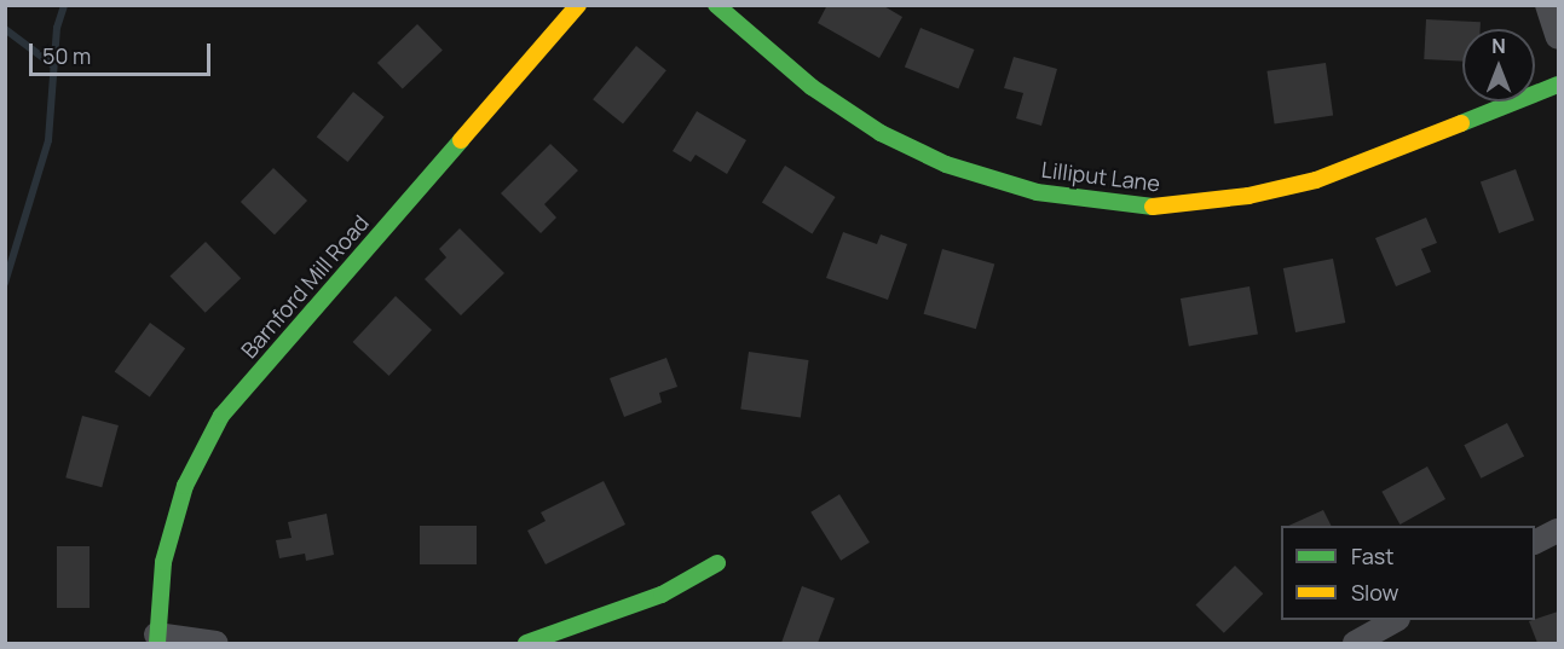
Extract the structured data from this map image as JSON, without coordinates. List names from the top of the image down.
{
  "streets": {
    "street": ["Lilliput Lane", "Barnford Mill Road"]
  },
  "legend": ["Fast", "Slow"],
  "scale_bar": "50 m",
  "north": "top"
}
